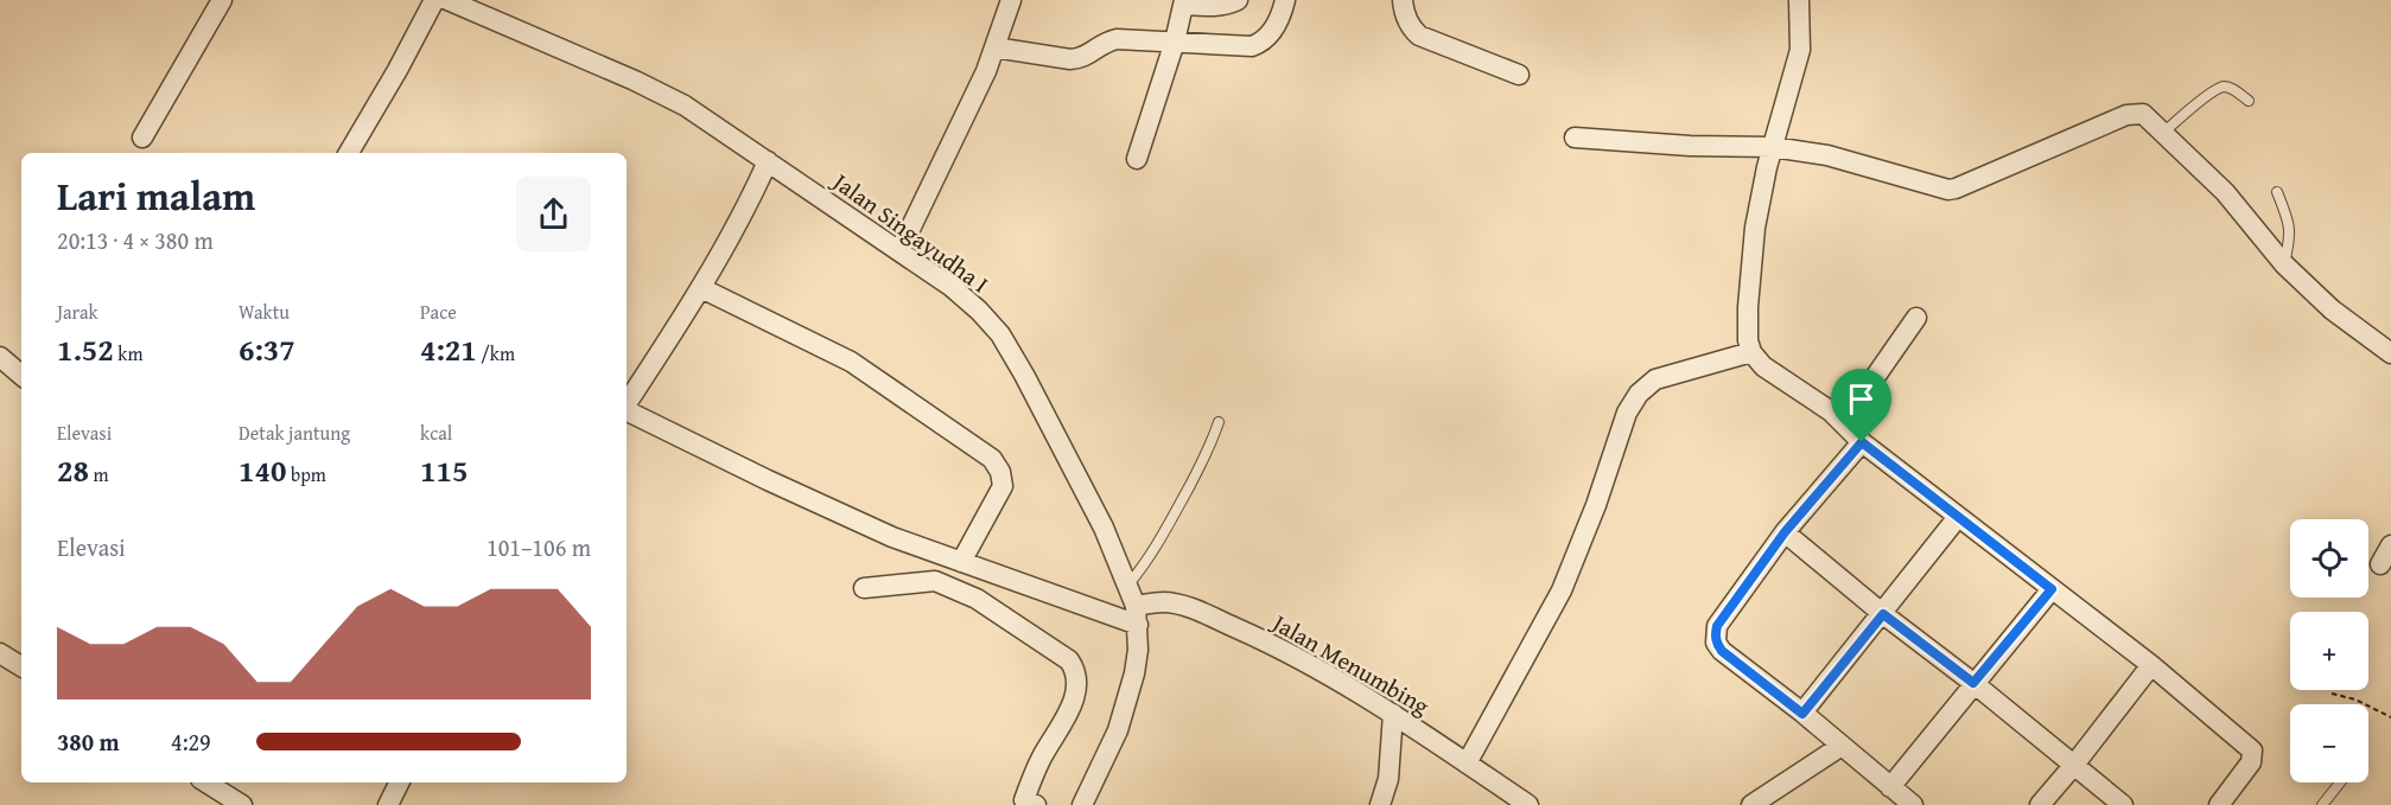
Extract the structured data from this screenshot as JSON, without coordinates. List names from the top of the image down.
{
  "streets": {
    "street": ["Jalan Singayudha I", "Jalan Menumbing"]
  },
  "crossings": [
    ["Jalan Singayudha I", "Jalan Menumbing"]
  ],
  "page": {
    "heading": ["Lari malam", "20:13 · 4 × 380 m"],
    "stats": [
      ["Jarak", "1.52 km"],
      ["Waktu", "6:37"],
      ["Pace", "4:21 /km"],
      ["Elevasi", "28 m"],
      ["Detak jantung", "140 bpm"],
      ["kcal", "115"]
    ],
    "chart": ["Elevasi", "101–106 m"],
    "map_buttons": ["+", "−"],
    "list": [
      {
        "name": "380 m",
        "note": "4:29"
      }
    ]
  }
}
